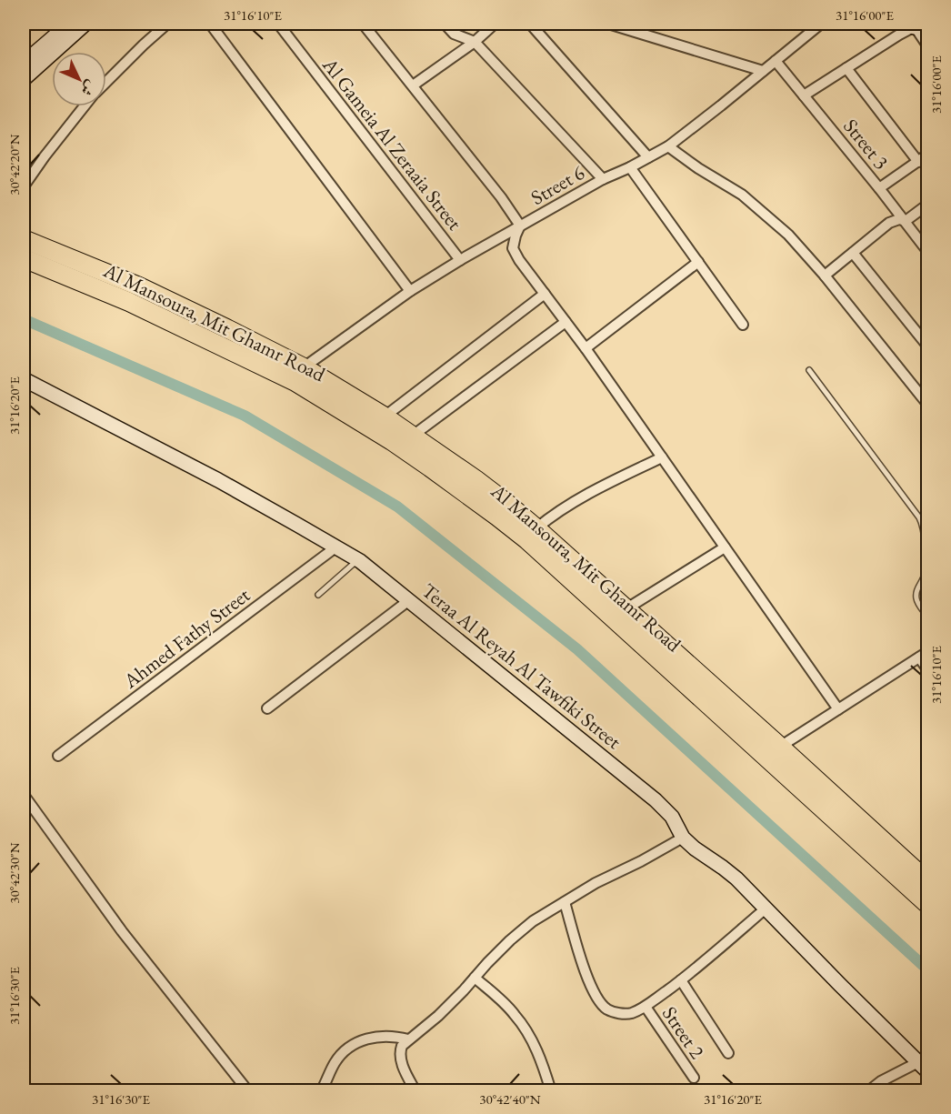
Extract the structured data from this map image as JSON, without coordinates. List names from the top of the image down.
{
  "streets": {
    "highway": ["Al Mansoura, Mit Ghamr Road"],
    "main road": ["Teraa Al Reyah Al Tawfiki Street"],
    "street": [
      "Al Gameia Al Zeraaia Street",
      "Street 3",
      "Street 6",
      "Ahmed Fathy Street",
      "Street 2"
    ]
  },
  "crossings": [
    ["Al Gameia Al Zeraaia Street", "Street 6"],
    ["Street 3", "Street 6"],
    ["Street 6", "Al Mansoura, Mit Ghamr Road"],
    ["Ahmed Fathy Street", "Teraa Al Reyah Al Tawfiki Street"]
  ],
  "north": "bottom right",
  "coordinates": [
    "31°16'10\"E",
    "31°16'00\"E",
    "30°42'20\"N",
    "31°16'20\"E",
    "30°42'30\"N",
    "31°16'30\"E",
    "30°42'40\"N"
  ]
}
